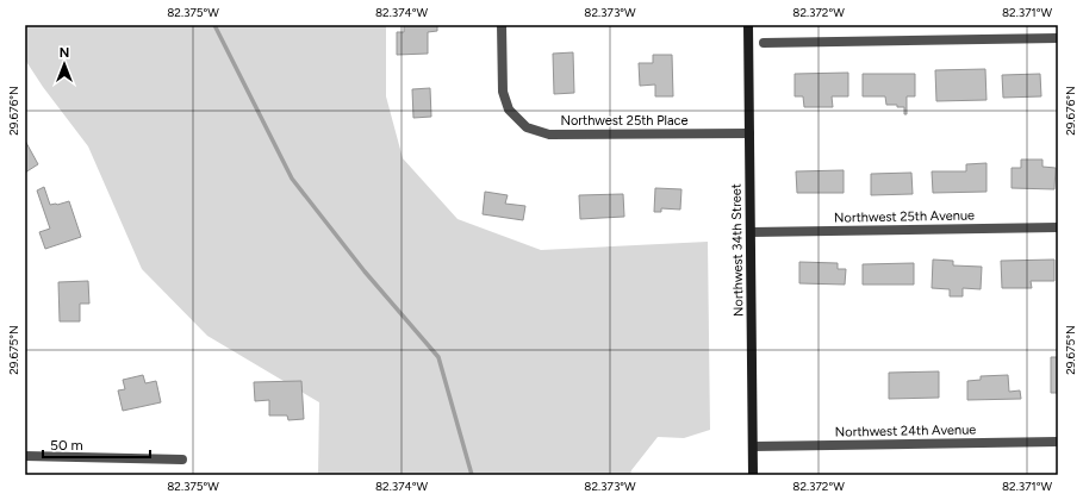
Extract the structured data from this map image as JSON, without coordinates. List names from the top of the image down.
{
  "streets": {
    "main road": ["Northwest 34th Street"],
    "street": ["Northwest 25th Place", "Northwest 25th Avenue", "Northwest 24th Avenue"]
  },
  "crossings": [
    ["Northwest 25th Place", "Northwest 34th Street"],
    ["Northwest 25th Avenue", "Northwest 34th Street"],
    ["Northwest 34th Street", "Northwest 24th Avenue"]
  ],
  "scale_bar": "50 m",
  "north": "top",
  "coordinates": [
    "82.375°W",
    "82.374°W",
    "82.373°W",
    "82.372°W",
    "82.371°W",
    "29.676°N",
    "29.675°N"
  ]
}
